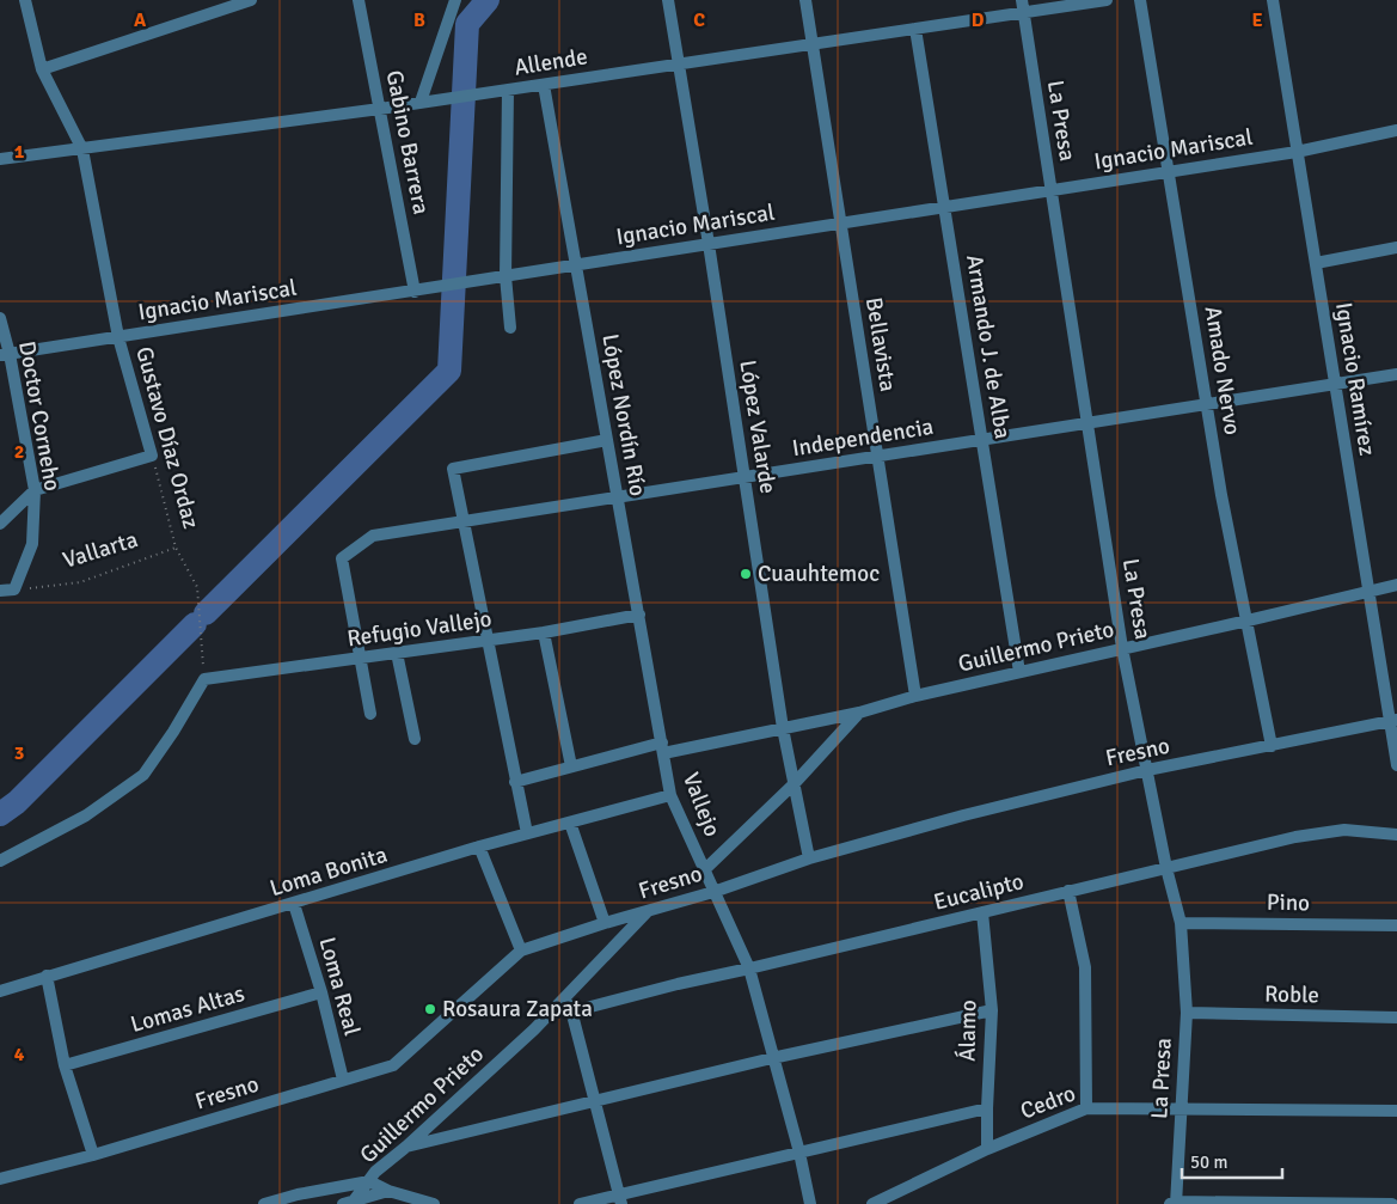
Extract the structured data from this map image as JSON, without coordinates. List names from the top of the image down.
{
  "streets": {
    "street": [
      "Allende",
      "La Presa",
      "Gabino Barrera",
      "Ignacio Mariscal",
      "Bellavista",
      "Armando J. de Alba",
      "Amado Nervo",
      "Ignacio Ramírez",
      "López Nordín Río",
      "Doctor Corneho",
      "López Valarde",
      "Gustavo Díaz Ordaz",
      "Independencia",
      "Refugio Vallejo",
      "Guillermo Prieto",
      "Fresno",
      "Vallejo",
      "Loma Bonita",
      "Eucalipto",
      "Pino",
      "Loma Real",
      "Roble",
      "Lomas Altas",
      "Álamo",
      "Cedro"
    ],
    "path": ["Vallarta"]
  },
  "crossings": [
    ["Allende", "La Presa"],
    ["Allende", "Gabino Barrera"],
    ["Allende", "Bellavista"],
    ["Allende", "Armando J. de Alba"],
    ["Allende", "López Nordín Río"],
    ["Allende", "López Valarde"],
    ["Allende", "Gustavo Díaz Ordaz"],
    ["La Presa", "Ignacio Mariscal"],
    ["La Presa", "Independencia"],
    ["La Presa", "Guillermo Prieto"],
    ["La Presa", "Fresno"],
    ["La Presa", "Eucalipto"],
    ["La Presa", "Pino"],
    ["La Presa", "Roble"],
    ["La Presa", "Cedro"],
    ["Gabino Barrera", "Ignacio Mariscal"],
    ["Ignacio Mariscal", "Bellavista"],
    ["Ignacio Mariscal", "Armando J. de Alba"],
    ["Ignacio Mariscal", "Amado Nervo"],
    ["Ignacio Mariscal", "Ignacio Ramírez"],
    ["Ignacio Mariscal", "López Nordín Río"],
    ["Ignacio Mariscal", "Doctor Corneho"],
    ["Ignacio Mariscal", "López Valarde"],
    ["Ignacio Mariscal", "Gustavo Díaz Ordaz"],
    ["Bellavista", "Independencia"],
    ["Bellavista", "Guillermo Prieto"],
    ["Armando J. de Alba", "Independencia"],
    ["Armando J. de Alba", "Guillermo Prieto"],
    ["Amado Nervo", "Independencia"],
    ["Amado Nervo", "Guillermo Prieto"],
    ["Amado Nervo", "Fresno"],
    ["Ignacio Ramírez", "Independencia"],
    ["Ignacio Ramírez", "Guillermo Prieto"],
    ["Ignacio Ramírez", "Fresno"],
    ["López Nordín Río", "Independencia"],
    ["López Nordín Río", "Refugio Vallejo"],
    ["López Nordín Río", "Guillermo Prieto"],
    ["López Nordín Río", "Vallejo"],
    ["Doctor Corneho", "Vallarta"],
    ["López Valarde", "Independencia"],
    ["López Valarde", "Guillermo Prieto"],
    ["López Valarde", "Fresno"],
    ["Gustavo Díaz Ordaz", "Vallarta"],
    ["Gustavo Díaz Ordaz", "Refugio Vallejo"],
    ["Independencia", "Refugio Vallejo"],
    ["Guillermo Prieto", "Fresno"],
    ["Guillermo Prieto", "Vallejo"],
    ["Fresno", "Vallejo"],
    ["Fresno", "Loma Real"],
    ["Vallejo", "Loma Bonita"],
    ["Vallejo", "Eucalipto"],
    ["Loma Bonita", "Loma Real"],
    ["Eucalipto", "Álamo"],
    ["Loma Real", "Lomas Altas"],
    ["Álamo", "Cedro"]
  ],
  "places": ["Cuauhtemoc", "Rosaura Zapata"],
  "scale_bar": "50 m",
  "grid": {
    "columns": [
      "A",
      "B",
      "C",
      "D",
      "E"
    ],
    "rows": [
      "1",
      "2",
      "3",
      "4"
    ]
  }
}
